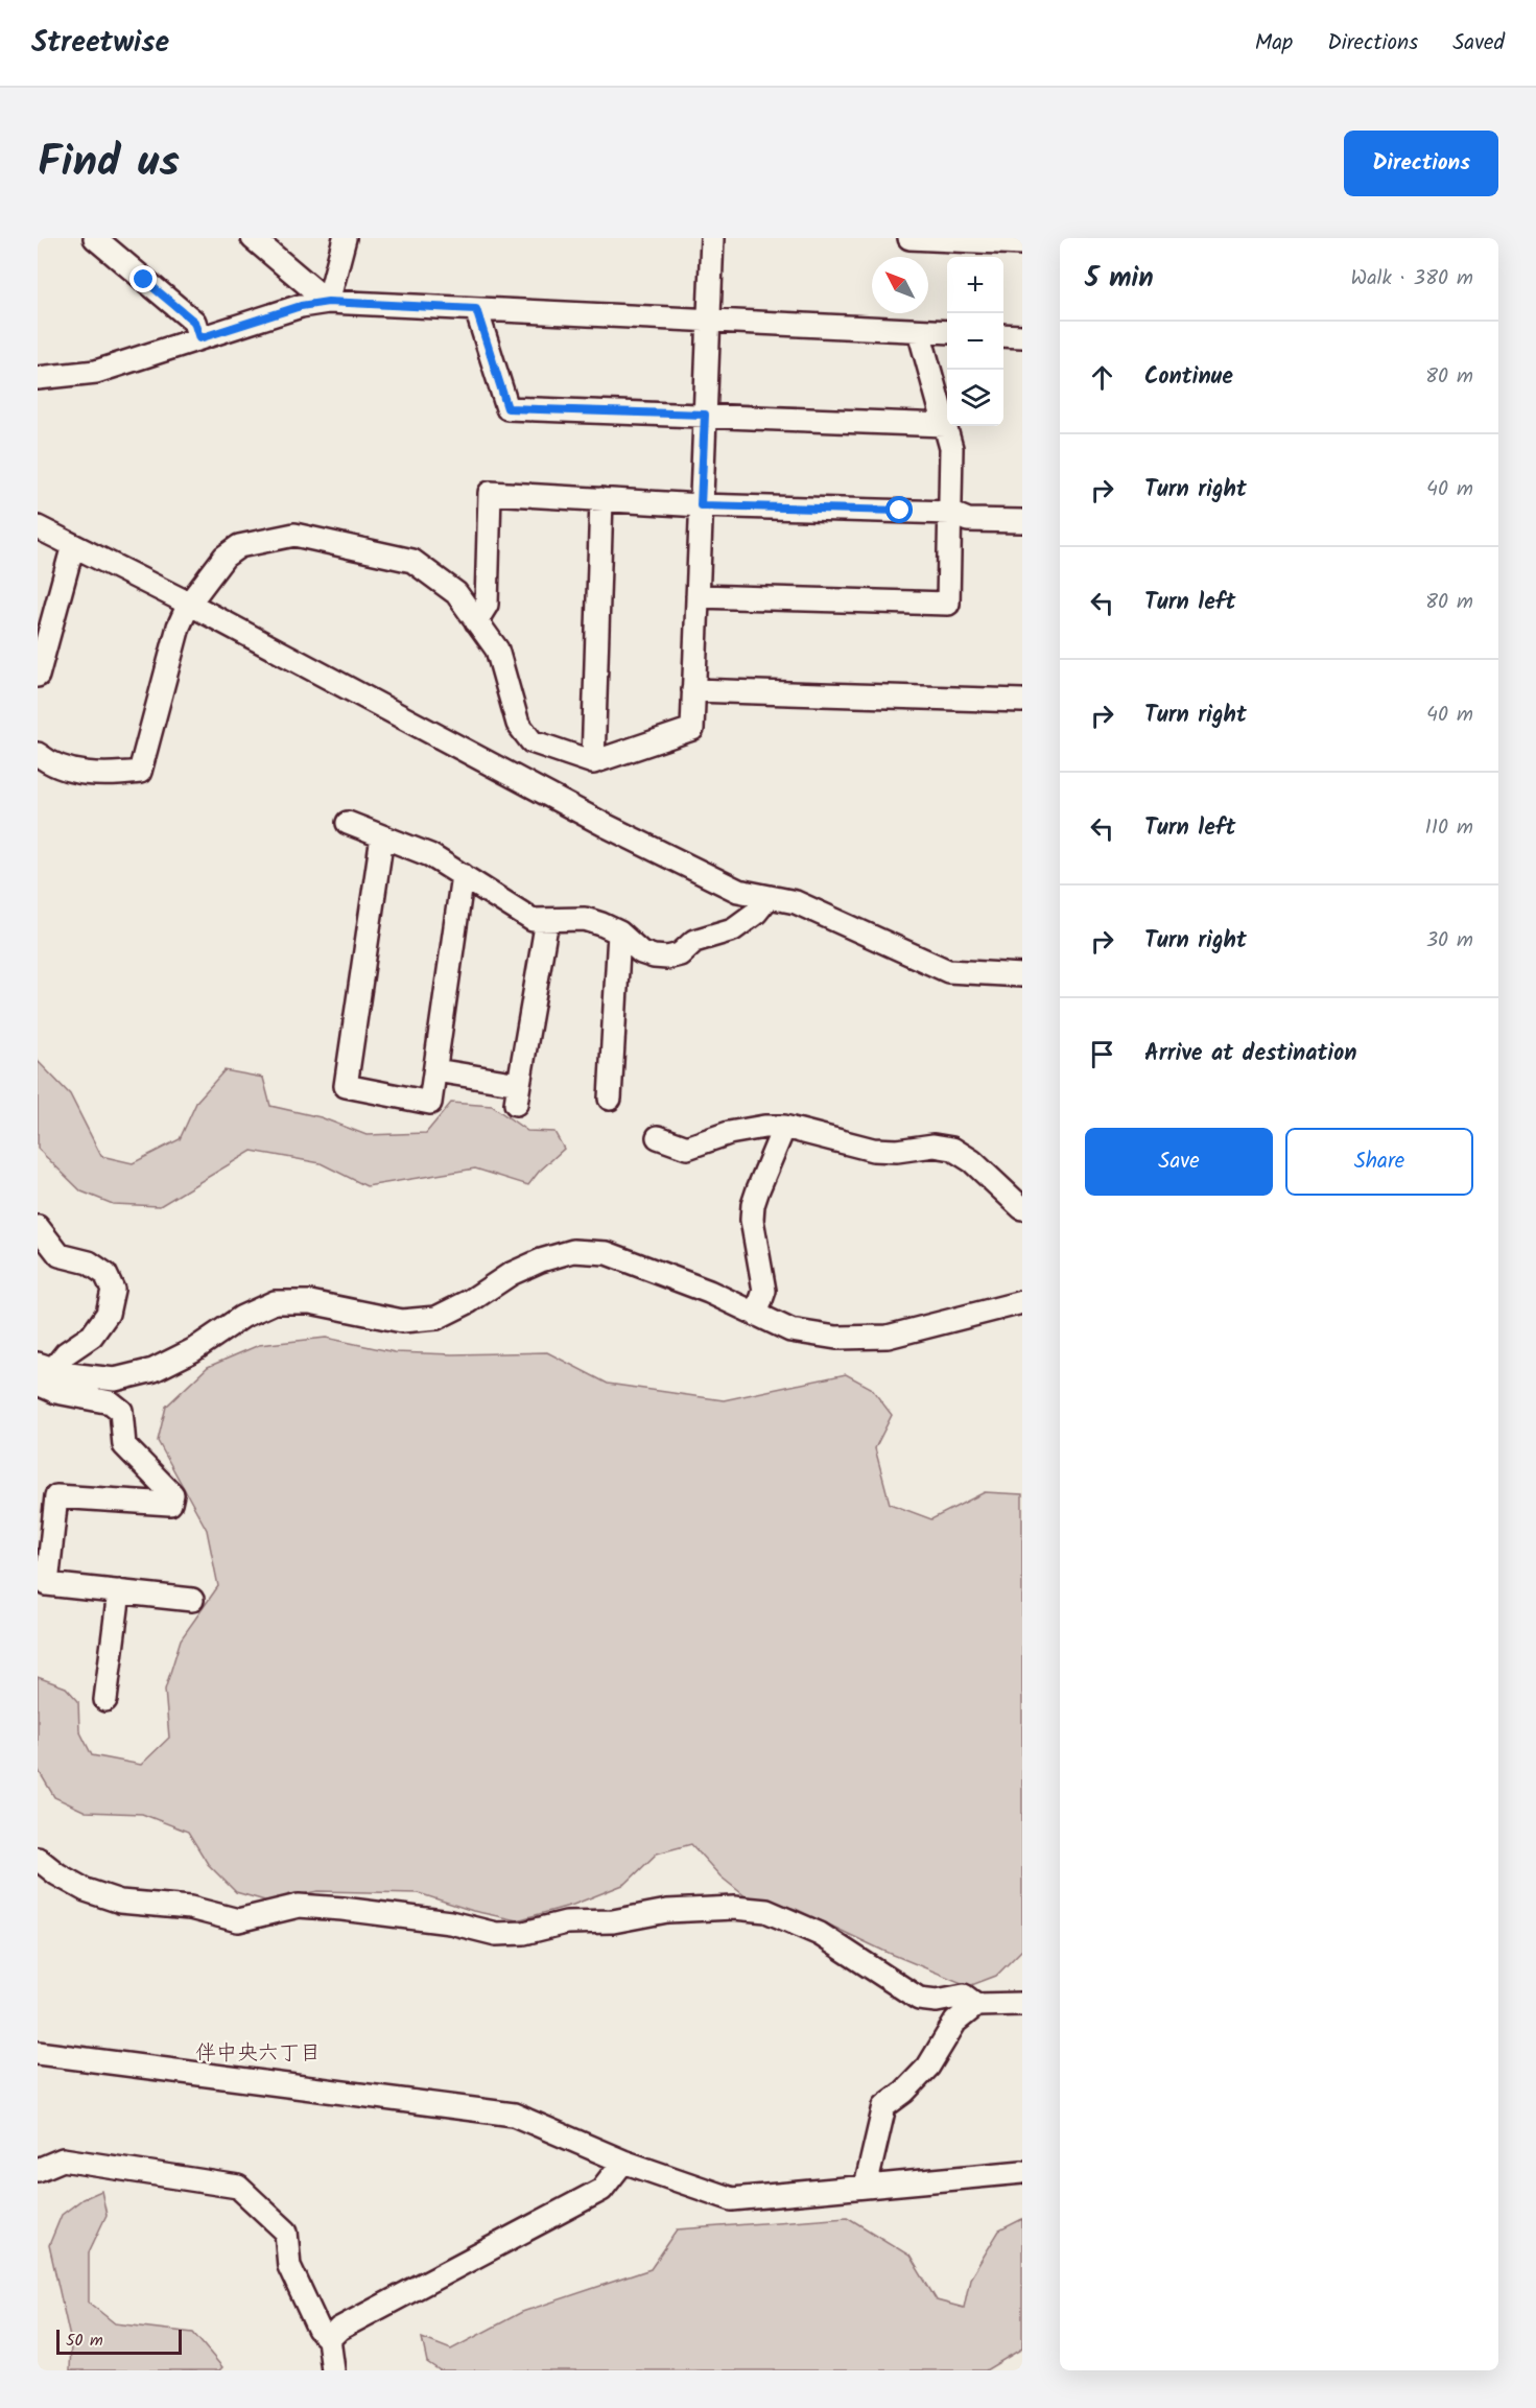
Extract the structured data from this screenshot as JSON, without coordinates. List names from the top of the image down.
{
  "districts": ["伴中央六丁目"],
  "scale_bar": "50 m",
  "north": "top left",
  "page": {
    "header": "Streetwise",
    "nav": ["Map", "Directions", "Saved"],
    "title": "Find us",
    "buttons": [
      "Directions",
      ["Save", "Share"]
    ],
    "heading": ["5 min", "Walk · 380 m"],
    "map_buttons": ["+", "−"],
    "list": [
      ["Continue", "80 m"],
      ["Turn right", "40 m"],
      ["Turn left", "80 m"],
      ["Turn right", "40 m"],
      ["Turn left", "110 m"],
      ["Turn right", "30 m"],
      "Arrive at destination"
    ],
    "scale": "50 m"
  }
}
